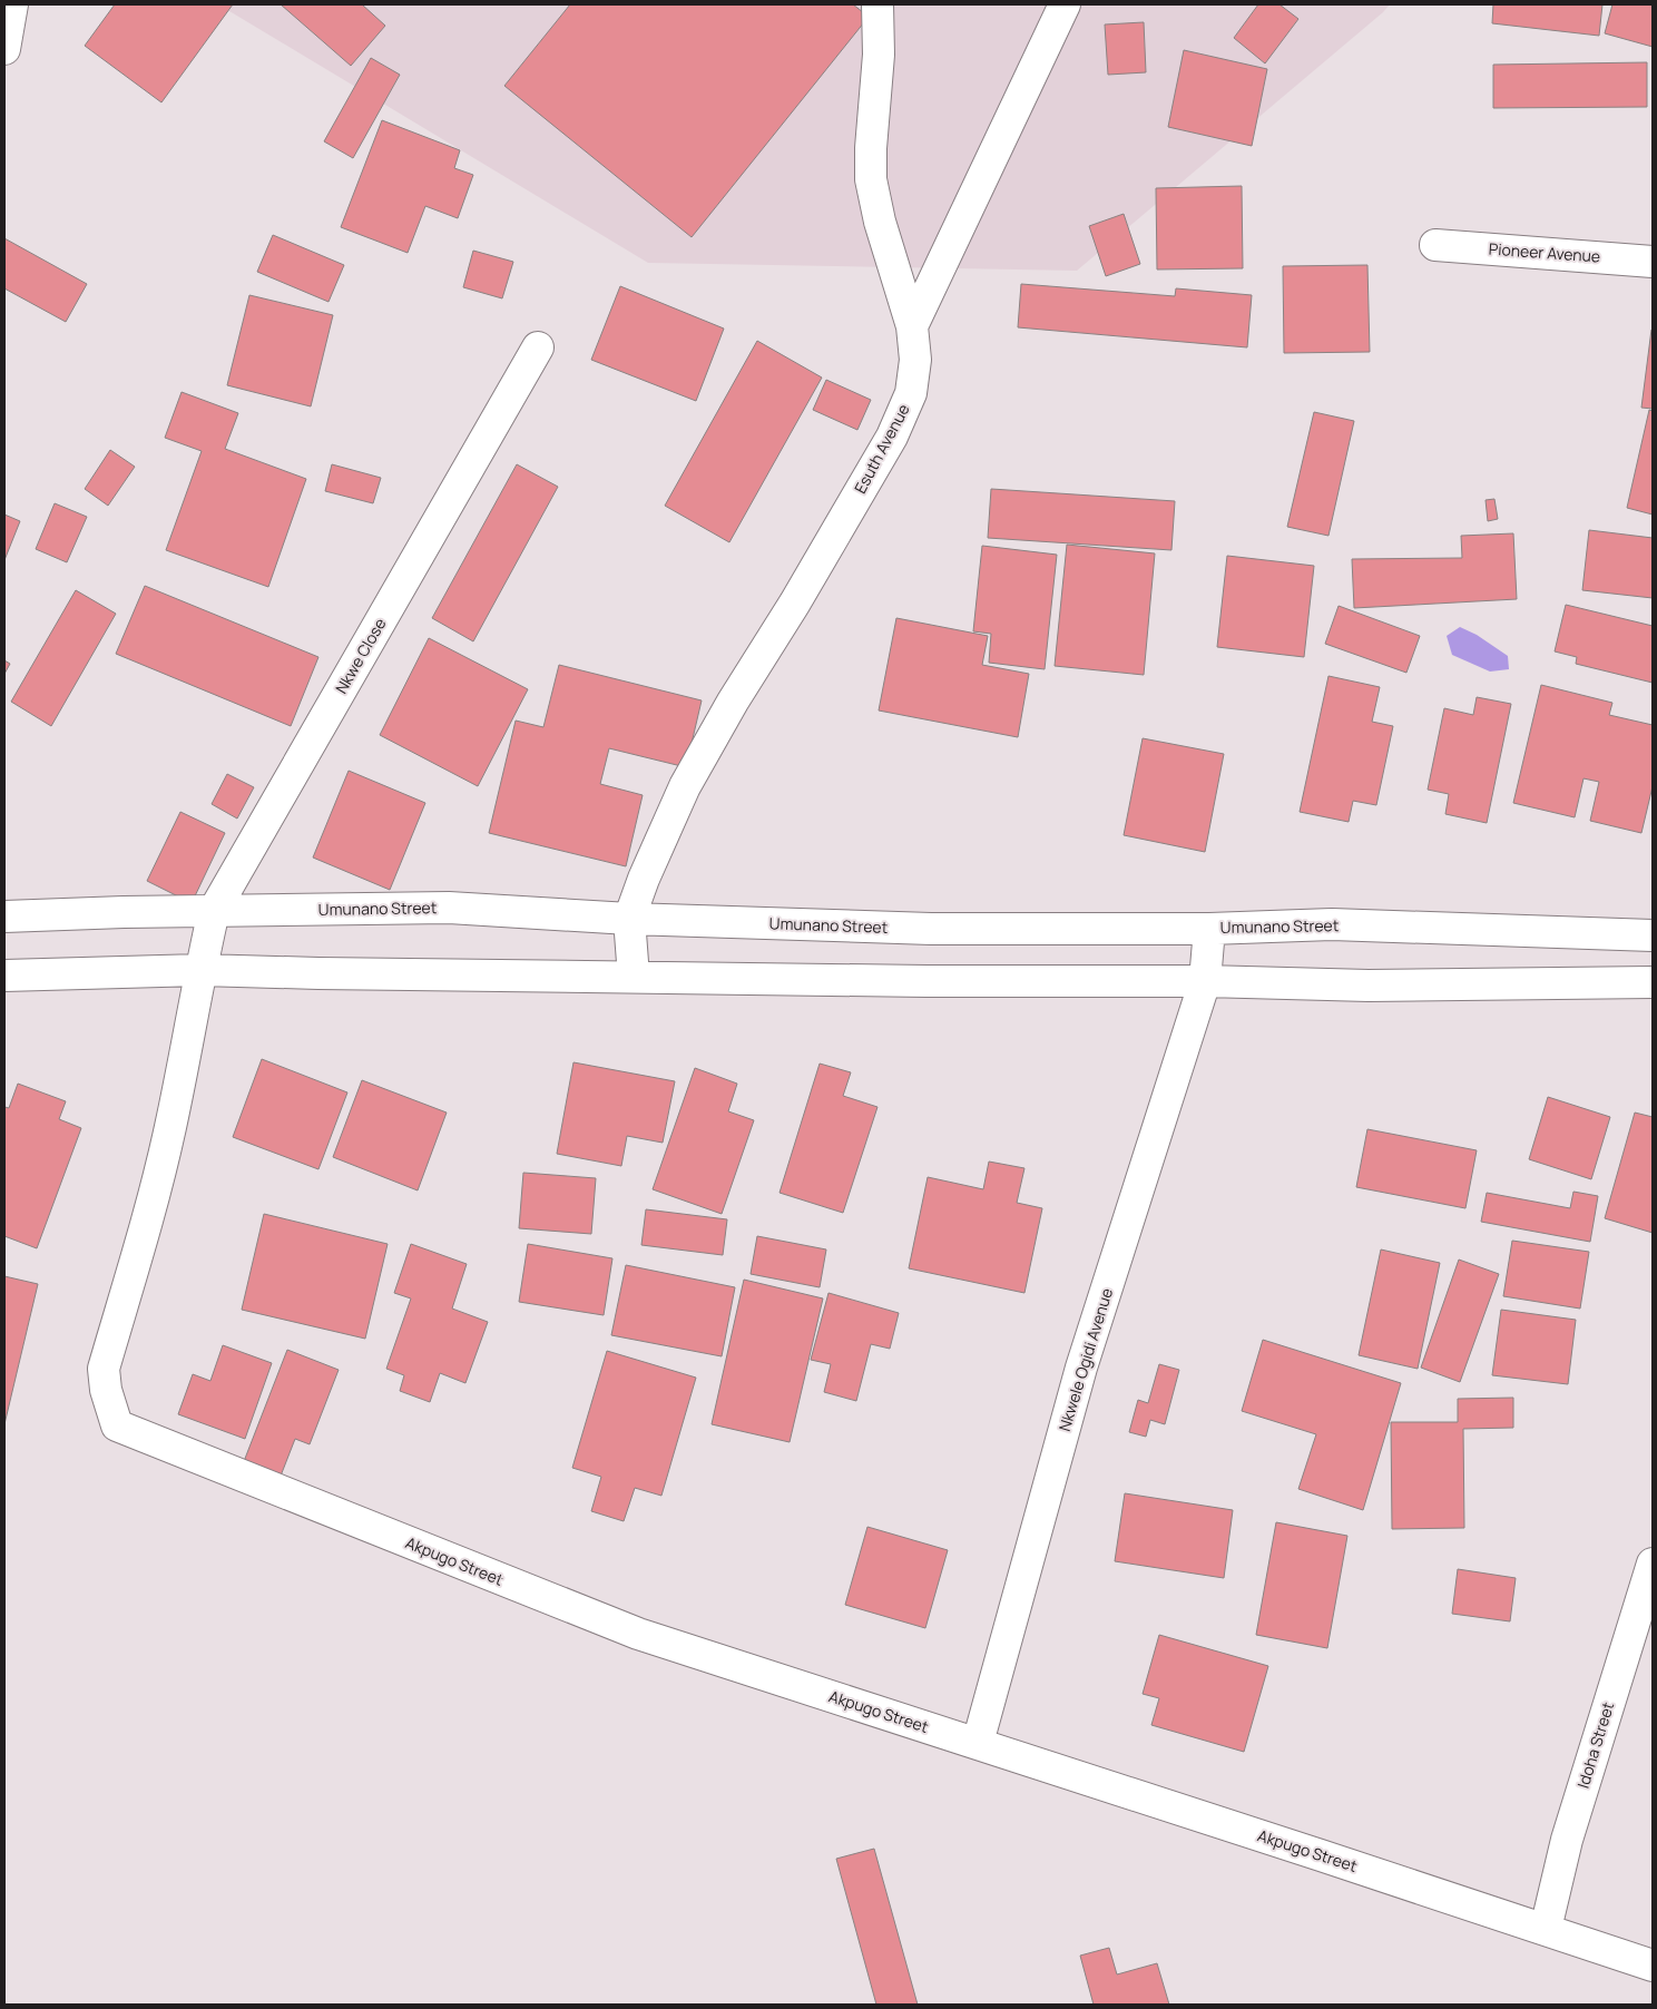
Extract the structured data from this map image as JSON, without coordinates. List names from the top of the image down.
{
  "streets": {
    "street": [
      "Pioneer Avenue",
      "Esuth Avenue",
      "Nkwe Close",
      "Umunano Street",
      "Nkwele Ogidi Avenue",
      "Akpugo Street",
      "Idoha Street"
    ]
  },
  "crossings": [
    ["Esuth Avenue", "Umunano Street"],
    ["Nkwe Close", "Umunano Street"],
    ["Nkwe Close", "Akpugo Street"],
    ["Umunano Street", "Nkwele Ogidi Avenue"],
    ["Nkwele Ogidi Avenue", "Akpugo Street"],
    ["Akpugo Street", "Idoha Street"]
  ]
}
